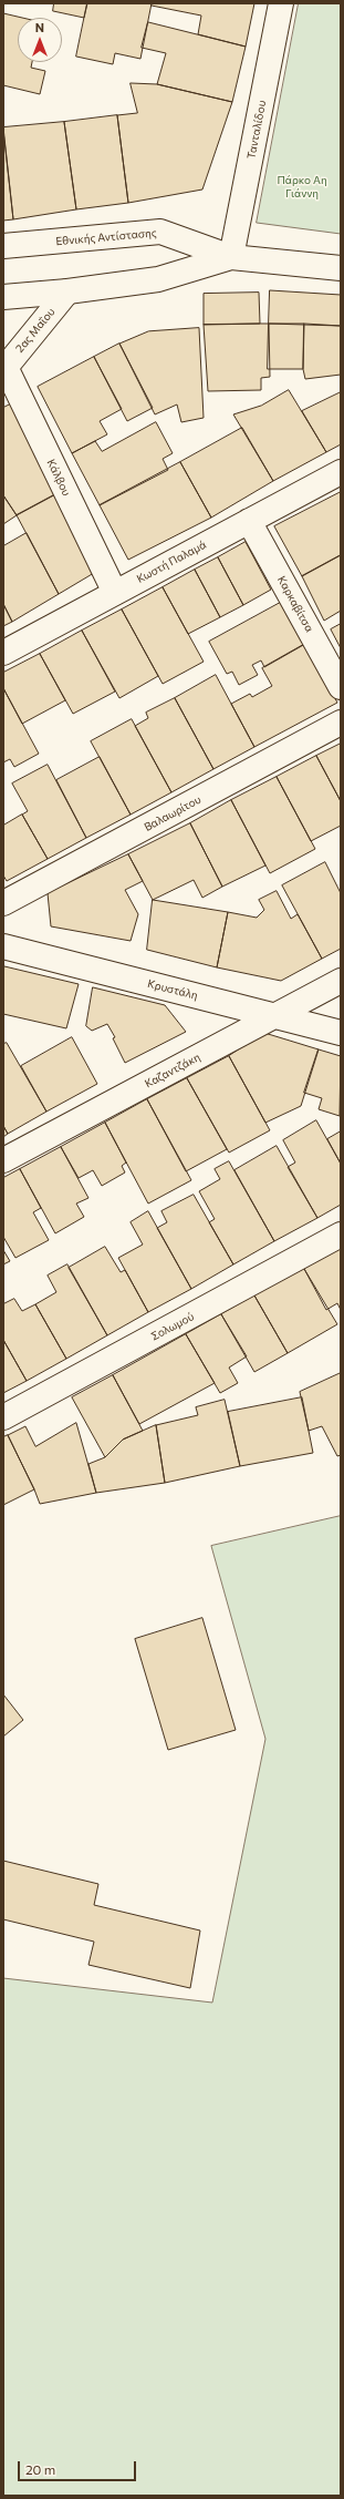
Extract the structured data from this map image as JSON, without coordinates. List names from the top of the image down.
{
  "streets": {
    "street": [
      "Τανταλίδου",
      "Εθνικής Αντίστασης",
      "2ας Μαΐου",
      "Κάλβου",
      "Κωστή Παλαμά",
      "Καρκαβίτσα",
      "Βαλαωρίτου",
      "Κρυστάλη",
      "Καζαντζάκη",
      "Σολωμού"
    ]
  },
  "crossings": [
    ["Τανταλίδου", "Εθνικής Αντίστασης"],
    ["Εθνικής Αντίστασης", "2ας Μαΐου"],
    ["2ας Μαΐου", "Κάλβου"],
    ["Κάλβου", "Κωστή Παλαμά"],
    ["Κωστή Παλαμά", "Καρκαβίτσα"],
    ["Κρυστάλη", "Καζαντζάκη"]
  ],
  "parks": ["Πάρκο Αη Γιάννη"],
  "scale_bar": "20 m",
  "north": "top"
}
